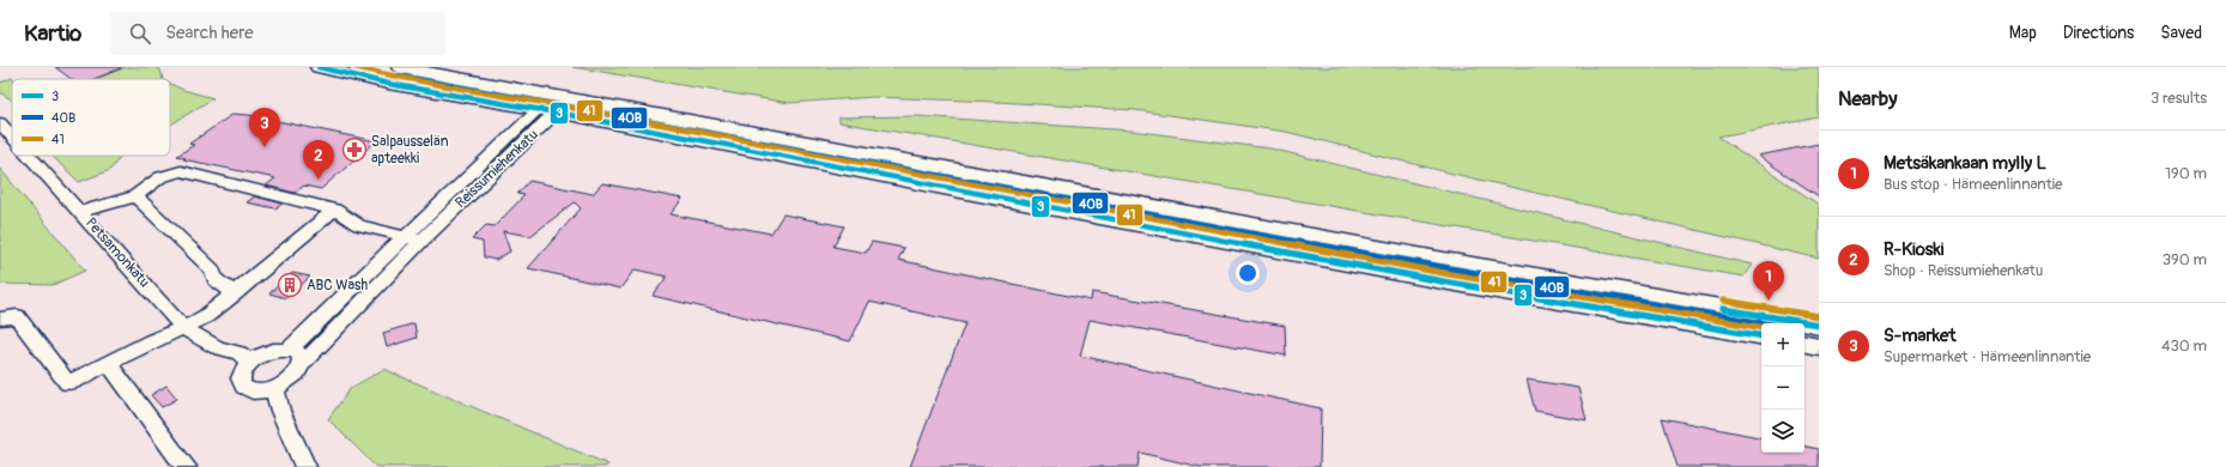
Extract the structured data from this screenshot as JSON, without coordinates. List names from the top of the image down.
{
  "streets": {
    "street": ["Reissumiehenkatu", "Petsamonkatu"]
  },
  "places": {
    "pharmacy": ["Salpausselän apteekki"],
    "building": ["ABC Wash"]
  },
  "lines": ["transit line 3", "transit line 41", "transit line 40B"],
  "legend": ["3", "40B", "41"],
  "page": {
    "header": "Kartio",
    "search": "Search here",
    "nav": ["Map", "Directions", "Saved"],
    "heading": ["Nearby", "3 results"],
    "pins": ["3", "2", "1"],
    "list": [
      {
        "mark": "1",
        "name": "Metsäkankaan mylly L",
        "note": "Bus stop · Hämeenlinnantie",
        "value": "190 m"
      },
      {
        "mark": "2",
        "name": "R-Kioski",
        "note": "Shop · Reissumiehenkatu",
        "value": "390 m"
      },
      {
        "mark": "3",
        "name": "S-market",
        "note": "Supermarket · Hämeenlinnantie",
        "value": "430 m"
      }
    ],
    "map_buttons": ["+", "−"]
  }
}
